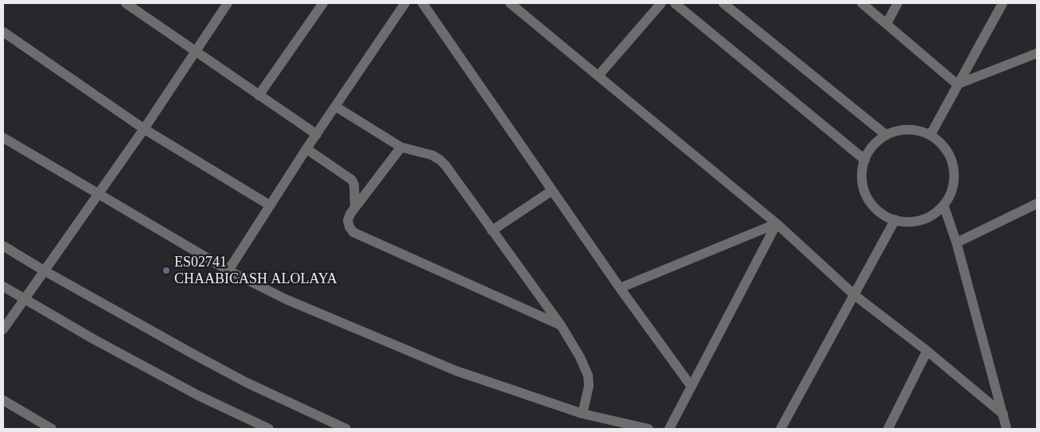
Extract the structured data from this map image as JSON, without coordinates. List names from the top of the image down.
{
  "places": ["ES02741 CHAABICASH ALOLAYA"]
}
